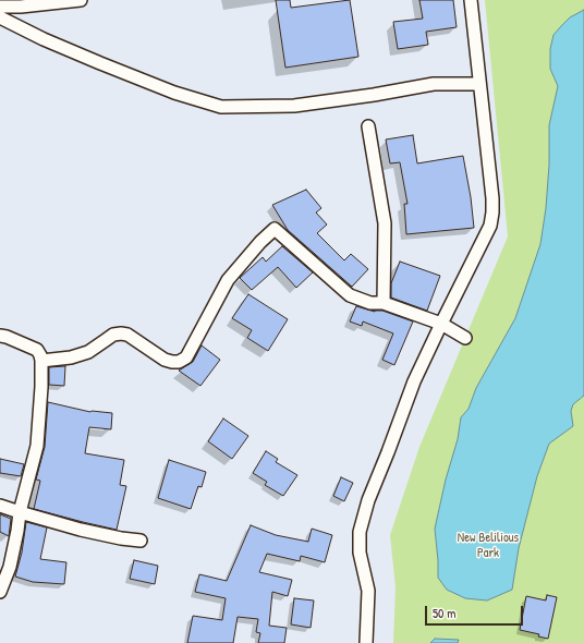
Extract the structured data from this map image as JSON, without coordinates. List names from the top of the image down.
{
  "parks": ["New Belilious Park"],
  "scale_bar": "50 m"
}
